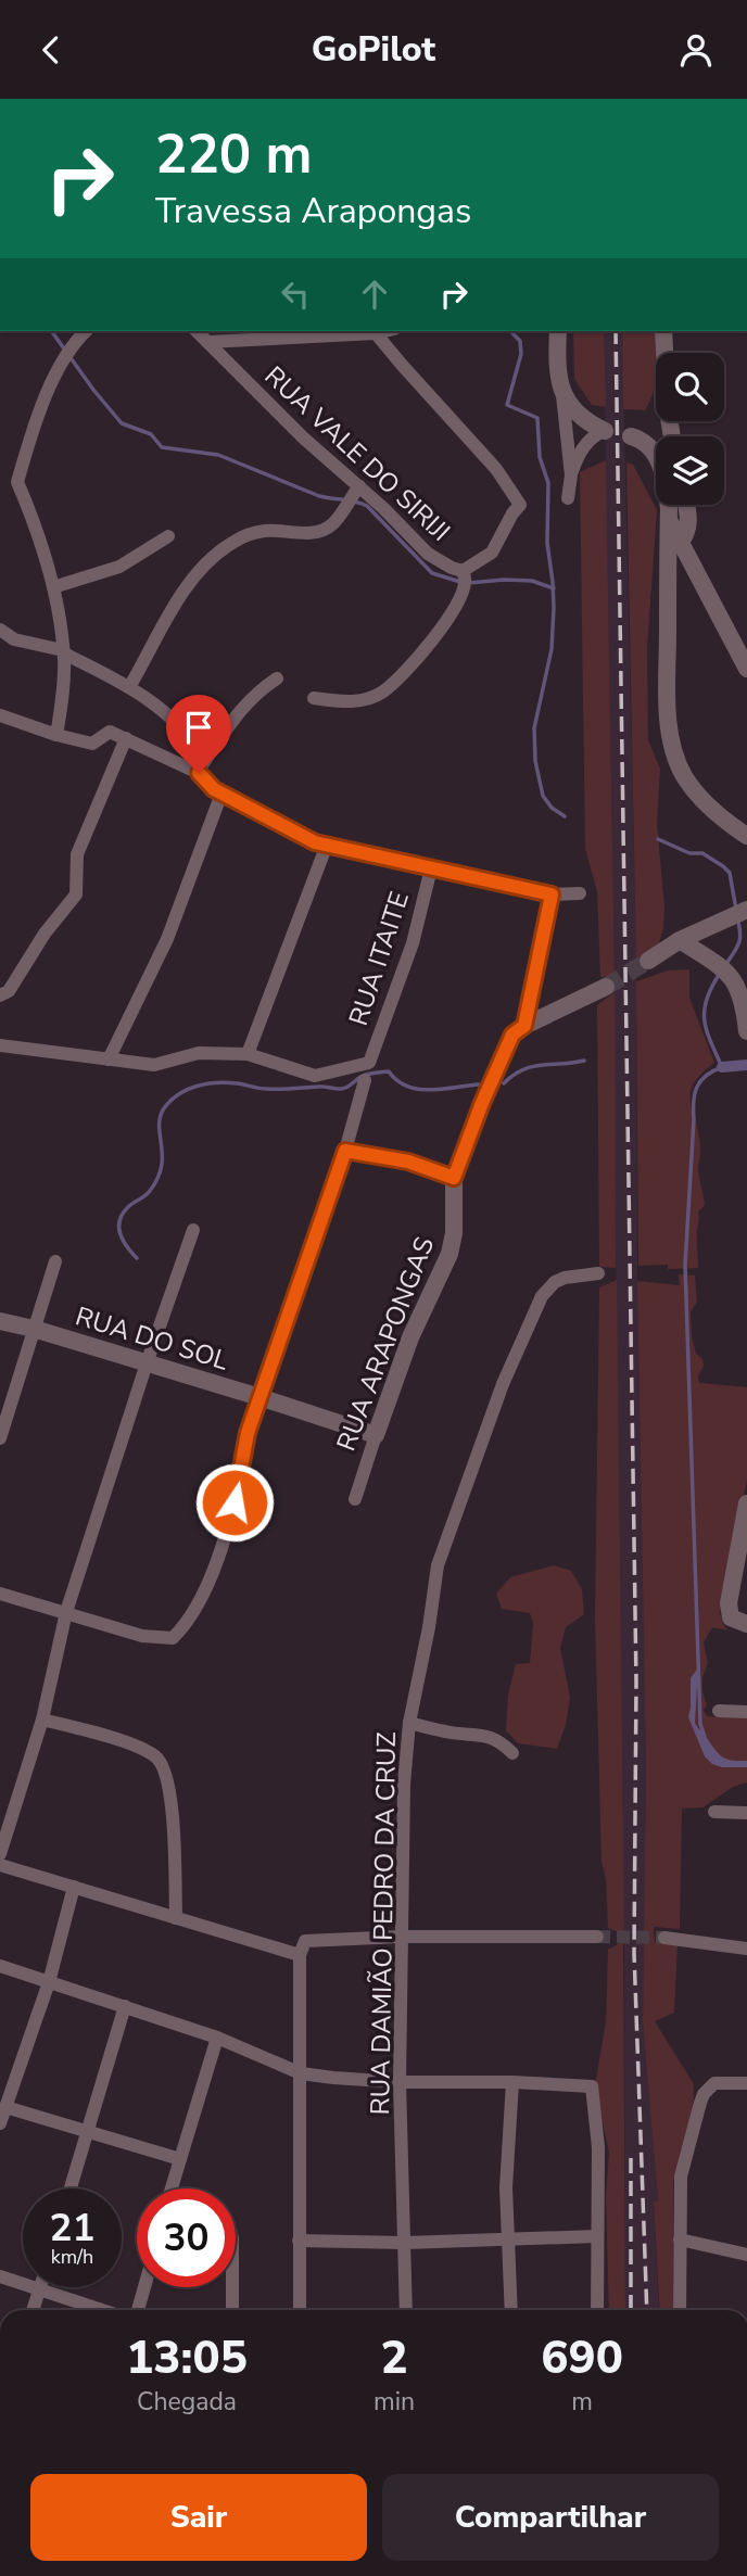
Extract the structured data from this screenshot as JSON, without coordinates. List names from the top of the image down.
{
  "streets": {
    "street": [
      "RUA VALE DO SIRIJI",
      "RUA ITAITE",
      "RUA DO SOL",
      "RUA ARAPONGAS",
      "RUA DAMIÃO PEDRO DA CRUZ"
    ]
  },
  "crossings": [
    ["RUA DO SOL", "RUA ARAPONGAS"]
  ],
  "page": {
    "header": "GoPilot",
    "turn": ["220 m", "Travessa Arapongas"],
    "speed": "21 km/h",
    "limit": "30",
    "eta": [
      "13:05",
      "Chegada",
      "2",
      "min",
      "690",
      "m"
    ],
    "buttons": ["Sair", "Compartilhar"]
  }
}
